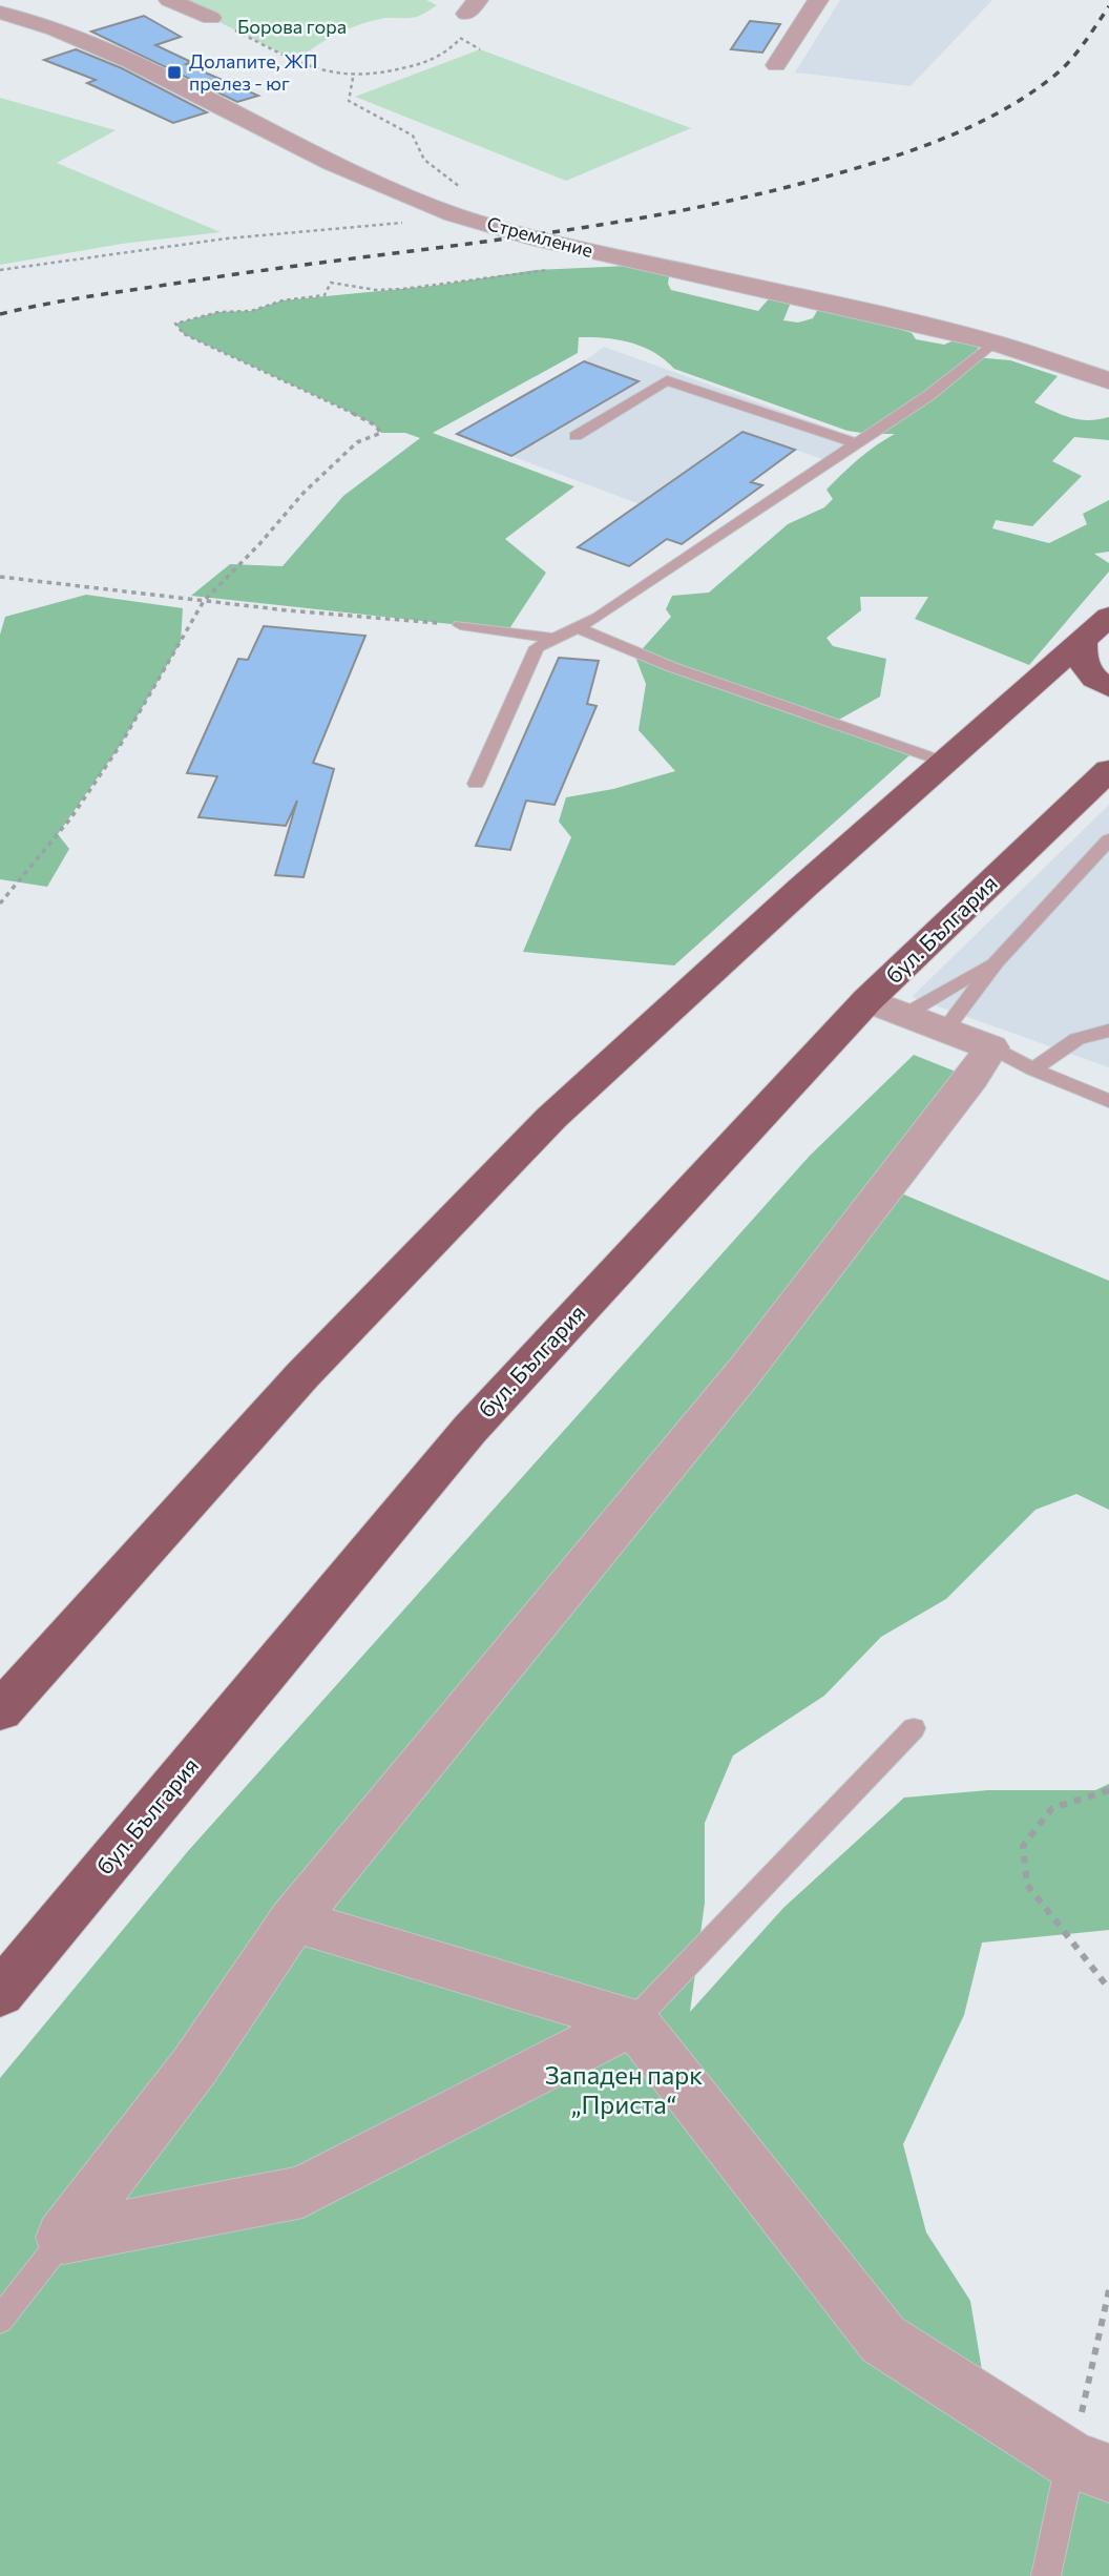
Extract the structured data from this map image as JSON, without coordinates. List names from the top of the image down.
{
  "streets": {
    "highway": ["бул. България"],
    "street": ["Стремление"]
  },
  "parks": ["Борова гора", "Западен парк „Приста“"],
  "places": {
    "transit": ["Долапите, ЖП прелез - юг"]
  }
}
